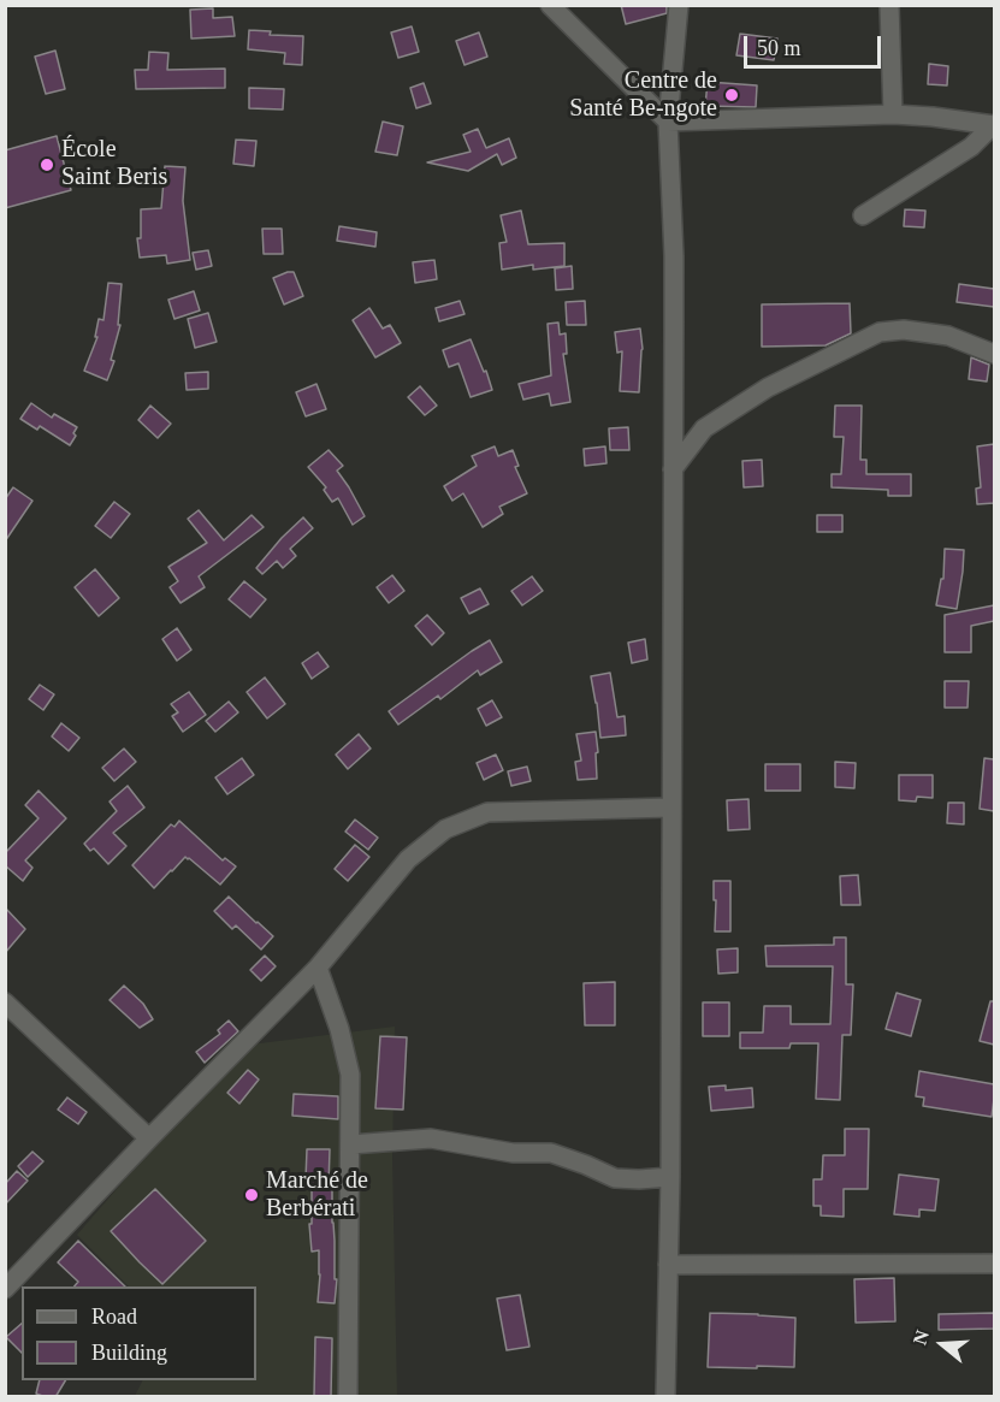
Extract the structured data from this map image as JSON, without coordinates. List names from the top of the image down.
{
  "places": ["Centre de Santé Be-ngote", "École Saint Beris", "Marché de Berbérati"],
  "legend": ["Road", "Building"],
  "scale_bar": "50 m",
  "north": "left"
}
